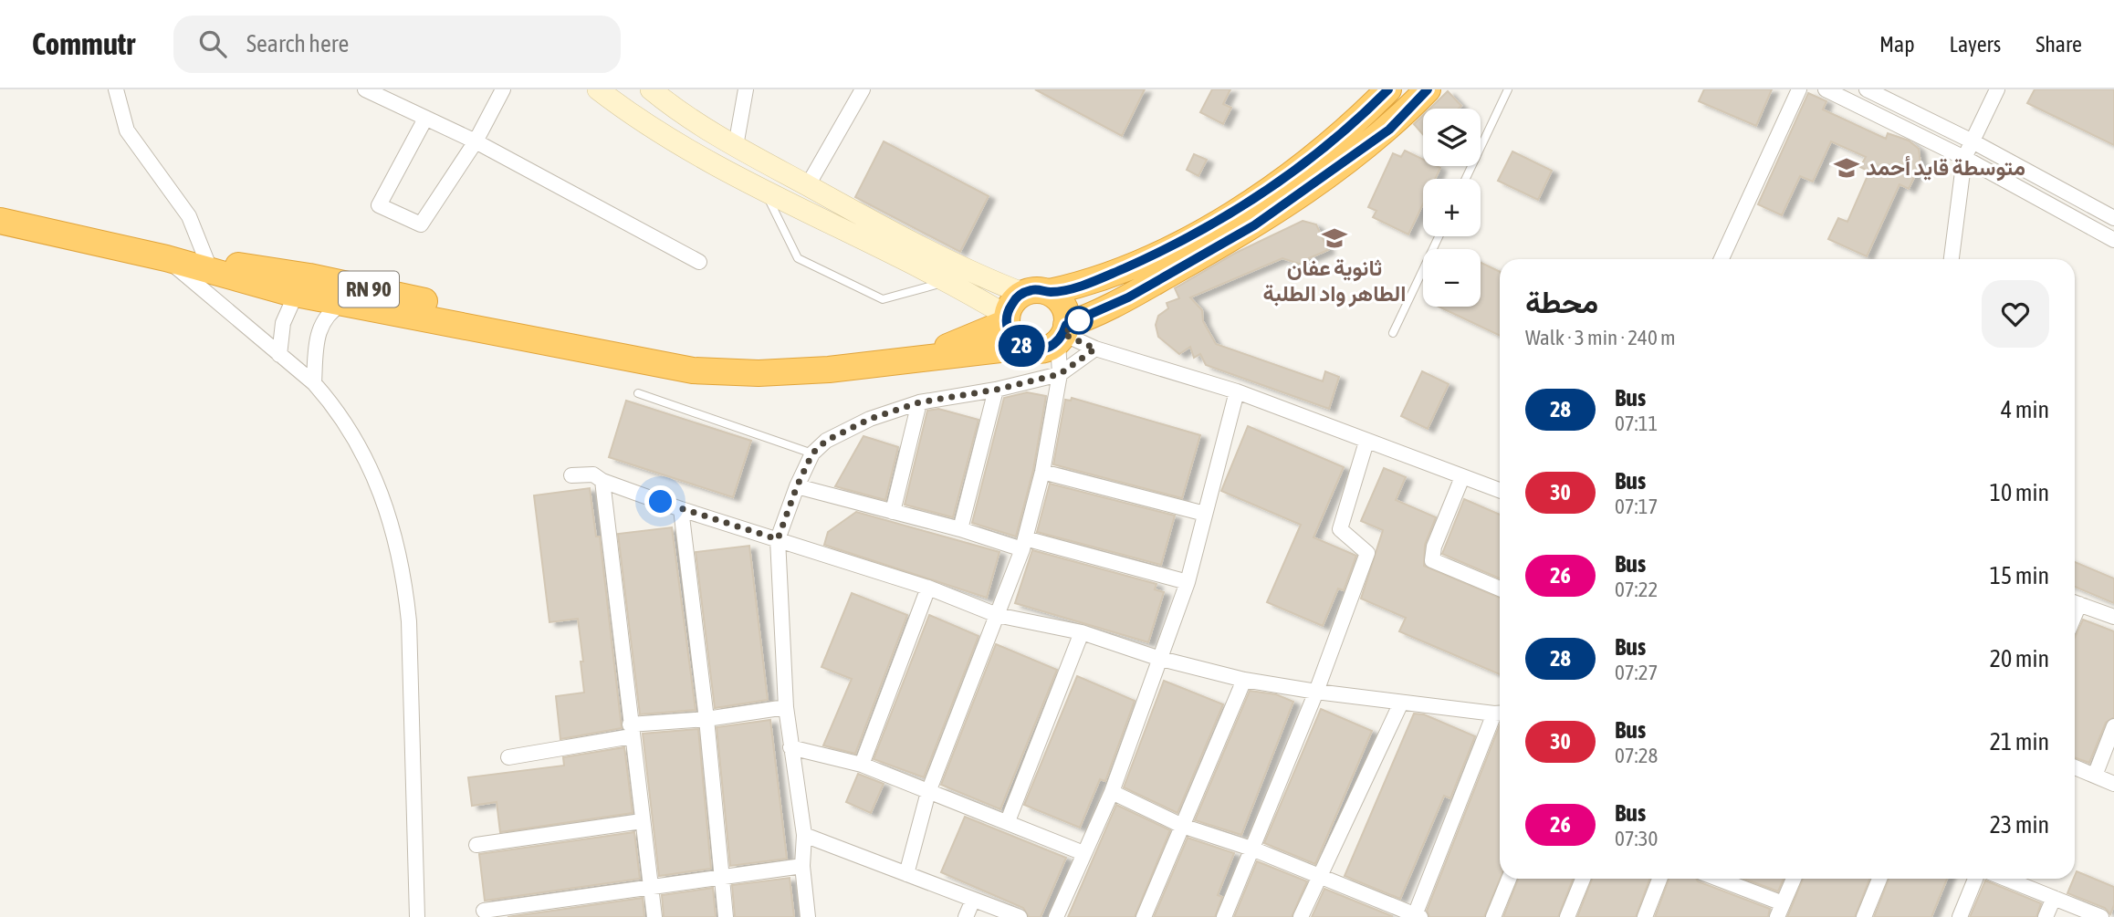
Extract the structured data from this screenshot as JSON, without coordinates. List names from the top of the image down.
{
  "streets": {
    "highway": ["RN 90"]
  },
  "places": {
    "school or university": ["متوسطة قايد أحمد", "ثانوية عفان الطاهر واد الطلبة"]
  },
  "lines": ["bus line 28"],
  "page": {
    "header": "Commutr",
    "search": "Search here",
    "nav": ["Map", "Layers", "Share"],
    "on_map": "28",
    "map_buttons": ["+", "−"],
    "heading": ["محطة", "Walk · 3 min · 240 m"],
    "list": [
      {
        "mark": "28",
        "name": "Bus",
        "note": "07:11",
        "value": "4 min"
      },
      {
        "mark": "30",
        "name": "Bus",
        "note": "07:17",
        "value": "10 min"
      },
      {
        "mark": "26",
        "name": "Bus",
        "note": "07:22",
        "value": "15 min"
      },
      {
        "mark": "28",
        "name": "Bus",
        "note": "07:27",
        "value": "20 min"
      },
      {
        "mark": "30",
        "name": "Bus",
        "note": "07:28",
        "value": "21 min"
      },
      {
        "mark": "26",
        "name": "Bus",
        "note": "07:30",
        "value": "23 min"
      }
    ]
  }
}
